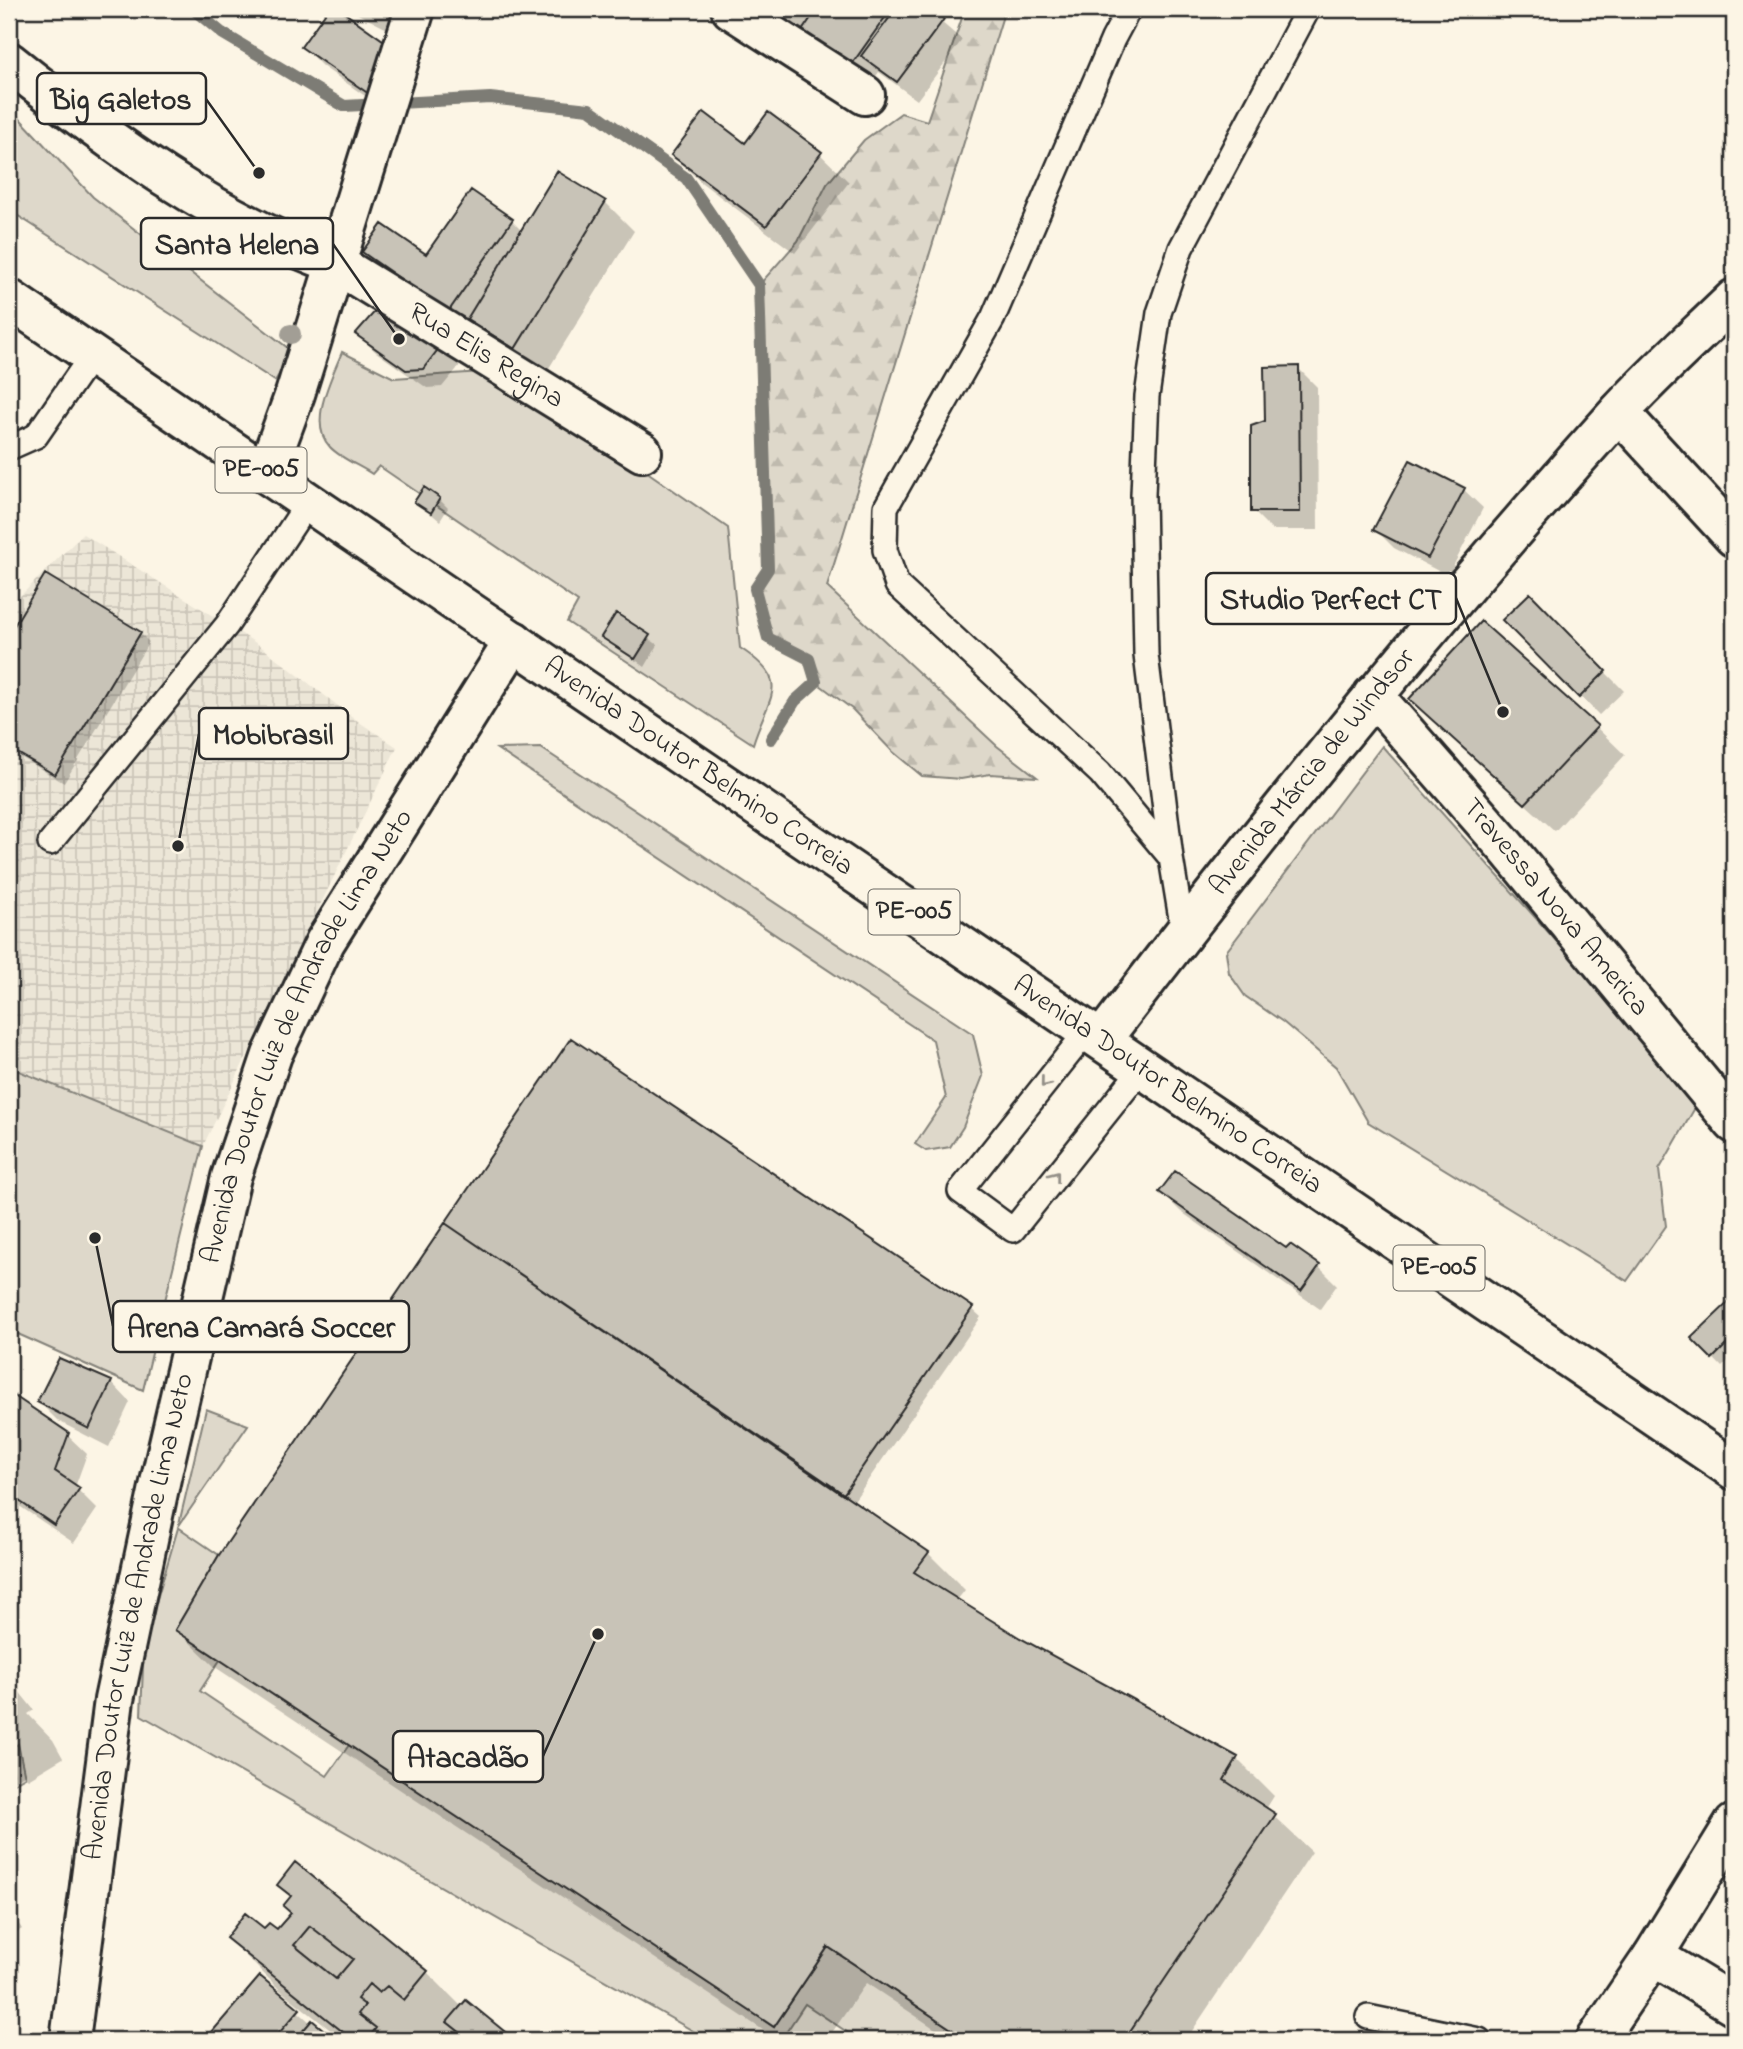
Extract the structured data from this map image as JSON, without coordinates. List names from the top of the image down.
{
  "streets": {
    "street": [
      "Rua Elis Regina",
      "PE-005",
      "Avenida Doutor Belmino Correia",
      "Avenida Márcia de Windsor",
      "Travessa Nova America",
      "Avenida Doutor Luiz de Andrade Lima Neto"
    ]
  },
  "crossings": [
    ["Avenida Doutor Belmino Correia", "Avenida Márcia de Windsor"],
    ["Avenida Doutor Belmino Correia", "Avenida Doutor Luiz de Andrade Lima Neto"],
    ["Avenida Márcia de Windsor", "Travessa Nova America"]
  ],
  "places": [
    "Big Galetos",
    "Santa Helena",
    "Studio Perfect CT",
    "Mobibrasil",
    "Arena Camará Soccer",
    "Atacadão"
  ]
}
